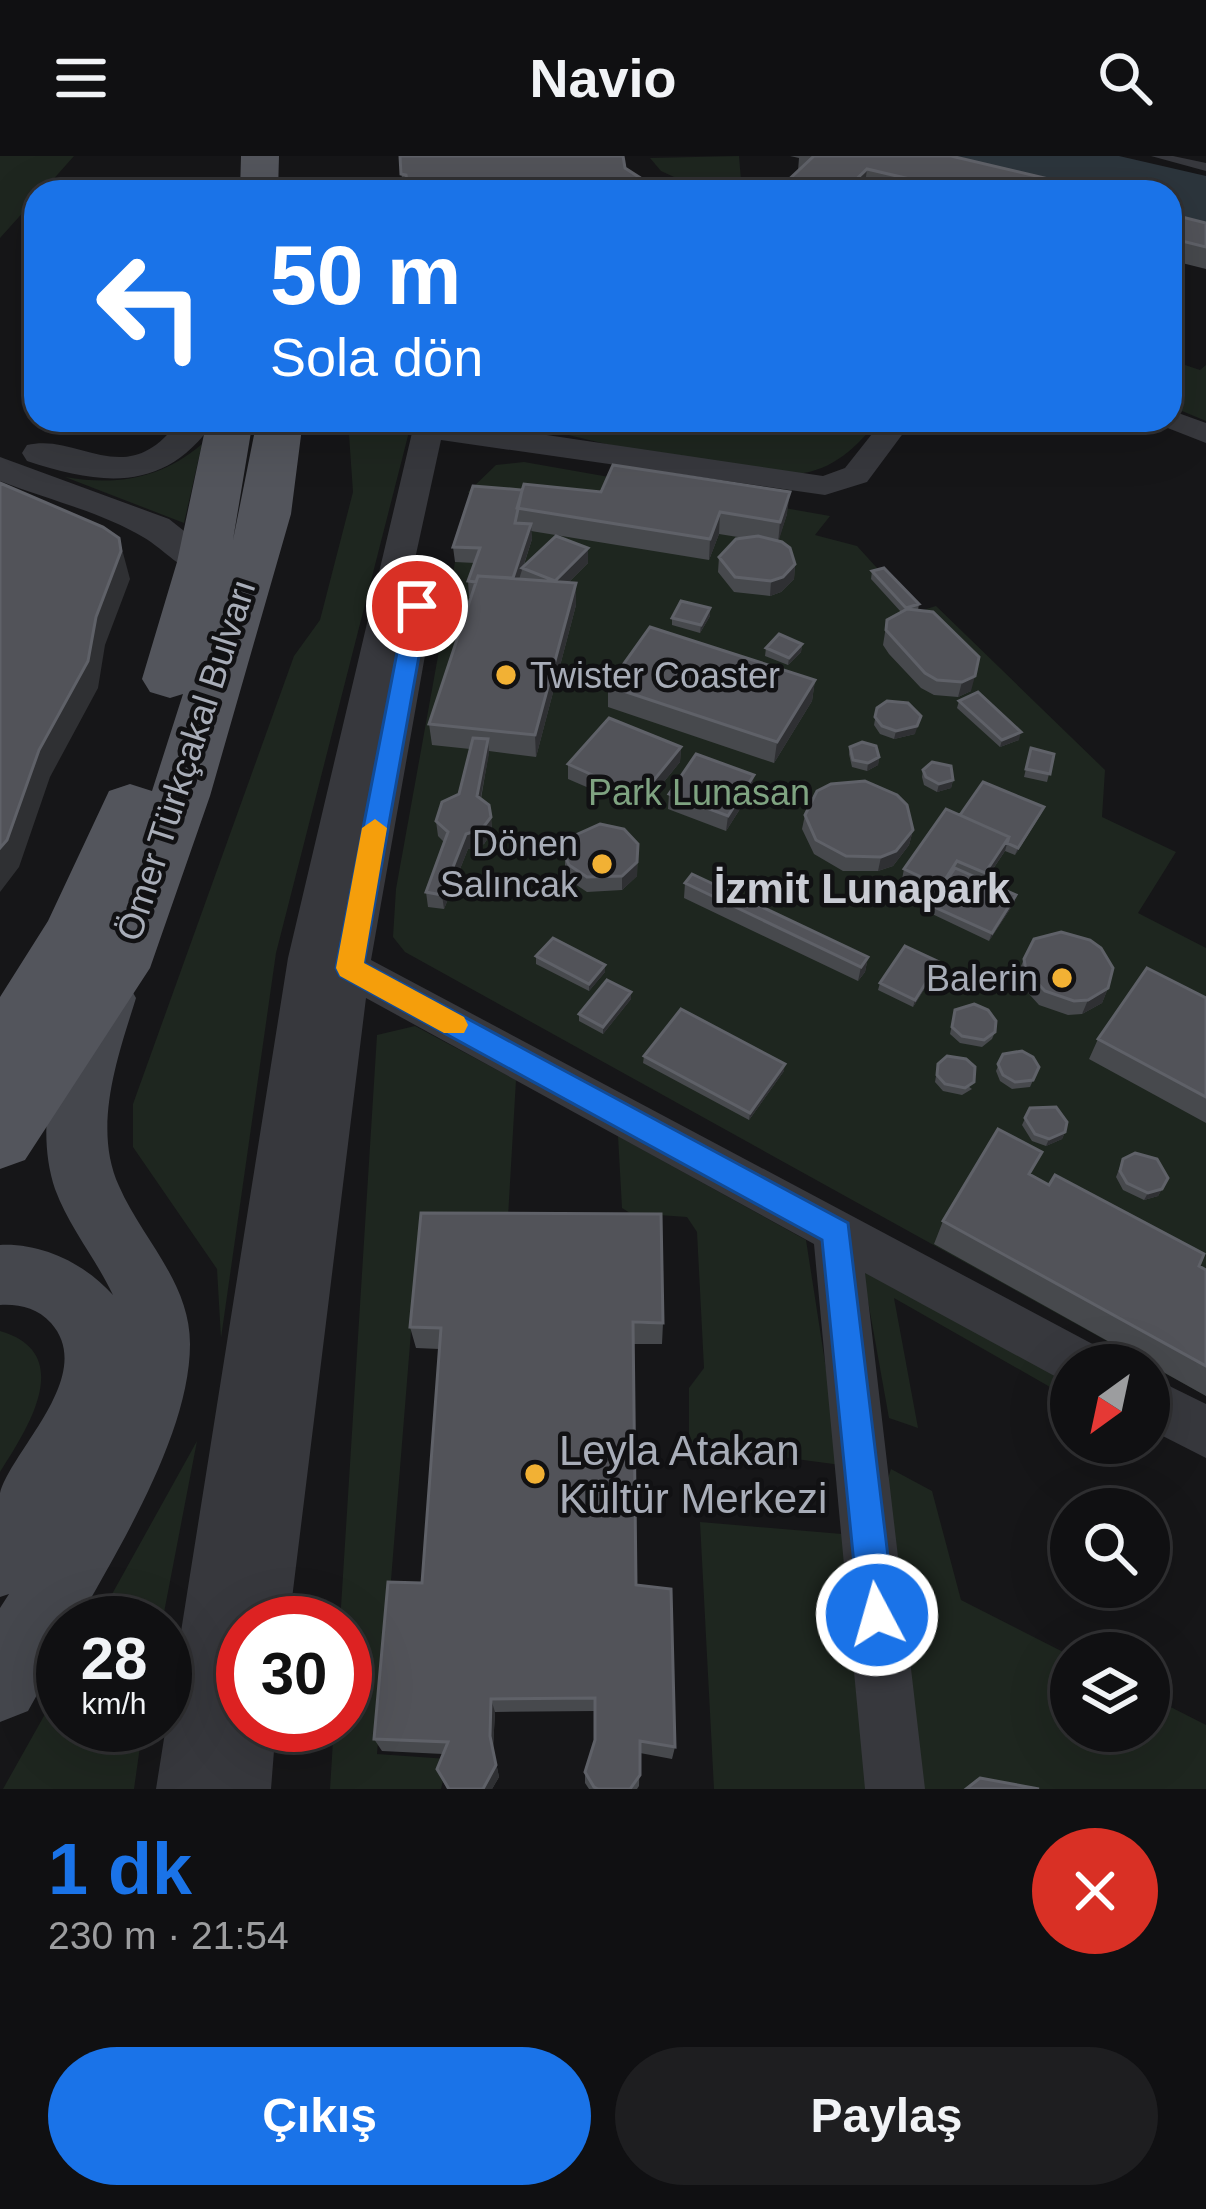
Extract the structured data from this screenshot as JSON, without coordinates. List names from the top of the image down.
{
  "streets": {
    "main road": ["Ömer Türkçakal Bulvarı"]
  },
  "districts": ["İzmit Lunapark"],
  "parks": ["Park Lunasan"],
  "places": [
    "Twister Coaster",
    "Dönen Salıncak",
    "Balerin",
    "Leyla Atakan Kültür Merkezi"
  ],
  "north": "bottom left",
  "page": {
    "header": "Navio",
    "turn": ["50 m", "Sola dön"],
    "speed": "28 km/h",
    "limit": "30",
    "heading": ["1 dk", "230 m · 21:54"],
    "buttons": ["Çıkış", "Paylaş"]
  }
}
